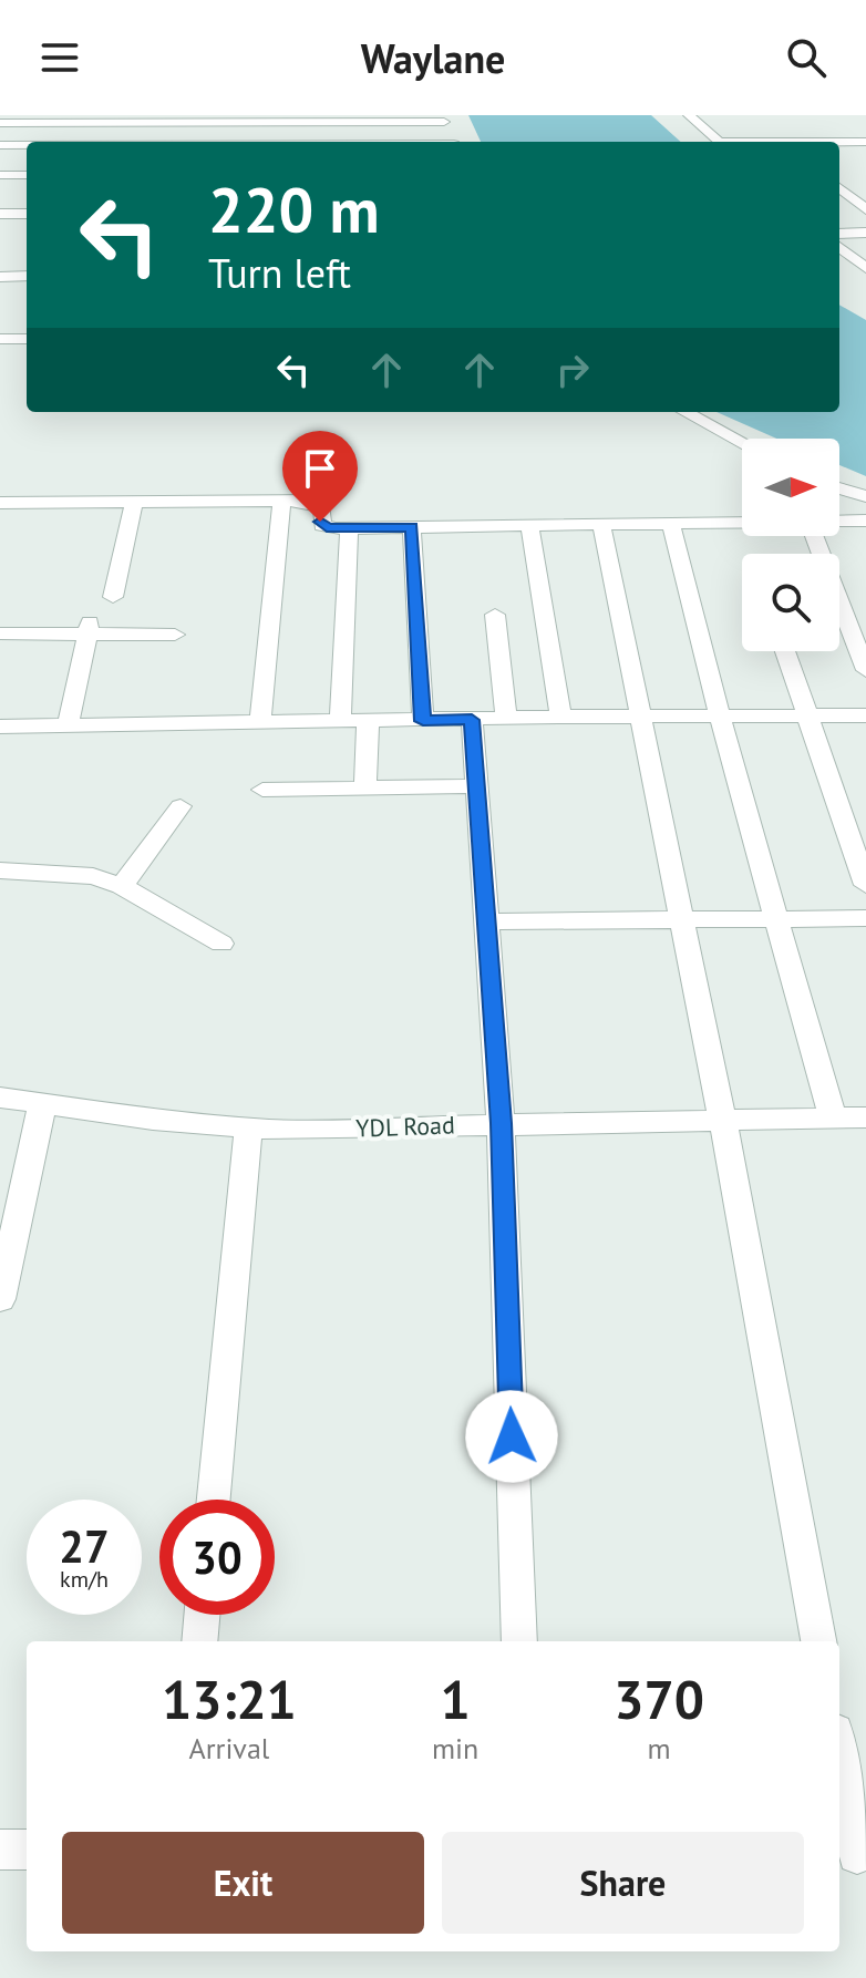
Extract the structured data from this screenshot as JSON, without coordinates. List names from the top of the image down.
{
  "streets": {
    "street": ["YDL Road"]
  },
  "north": "right",
  "page": {
    "header": "Waylane",
    "turn": ["220 m", "Turn left"],
    "speed": "27 km/h",
    "limit": "30",
    "eta": [
      "13:21",
      "Arrival",
      "1",
      "min",
      "370",
      "m"
    ],
    "buttons": ["Exit", "Share"]
  }
}
